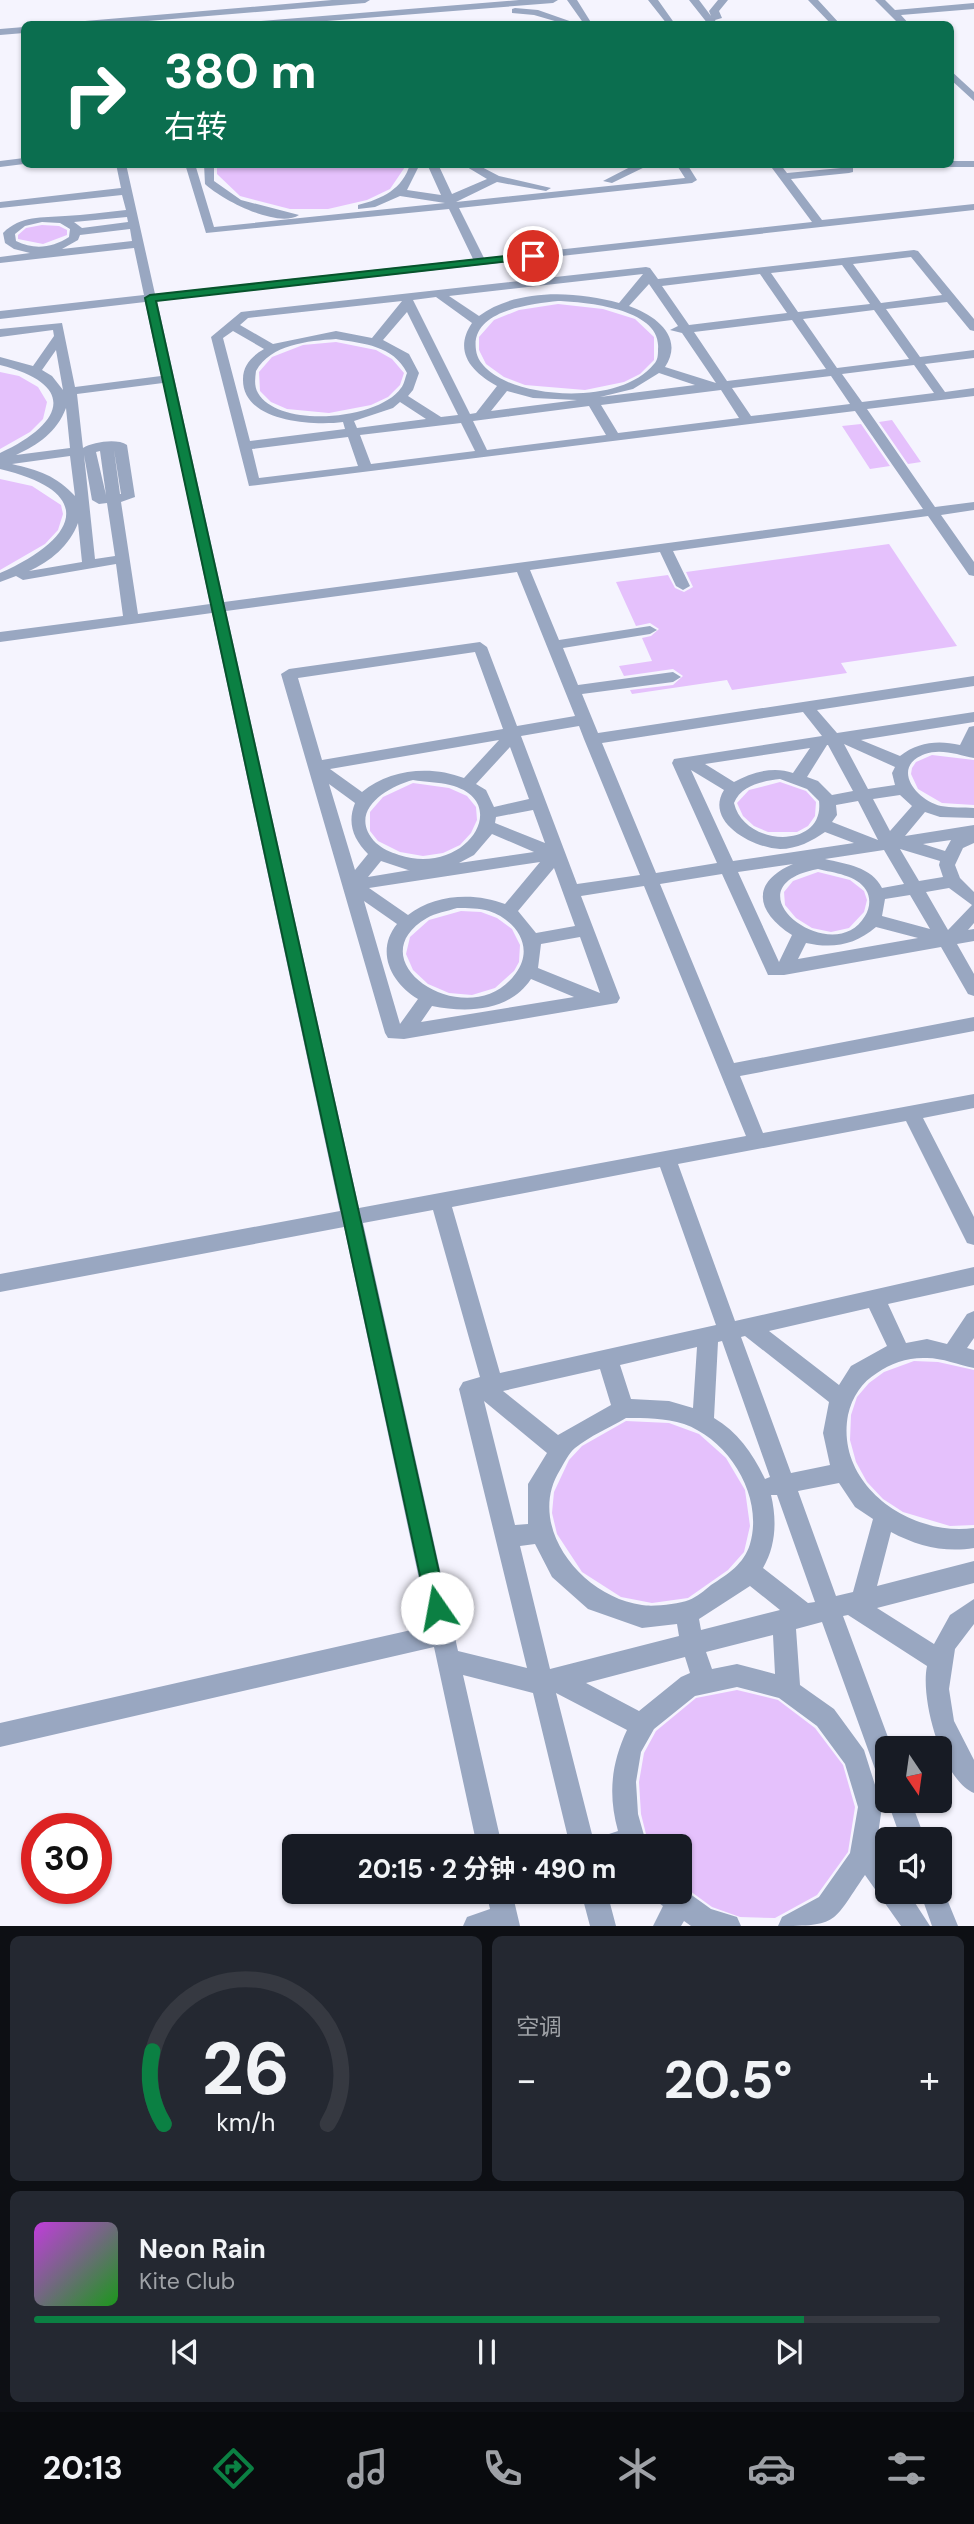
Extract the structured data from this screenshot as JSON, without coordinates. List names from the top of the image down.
{
  "north": "bottom",
  "page": {
    "turn": ["380 m", "右转"],
    "limit": "30",
    "trip": "20:15 · 2 分钟 · 490 m",
    "tile": "空调",
    "heat": ["−", "20.5°", "+"],
    "song": ["Neon Rain", "Kite Club"],
    "tabs": "20:13",
    "gauge": ["26", "km/h"]
  }
}
